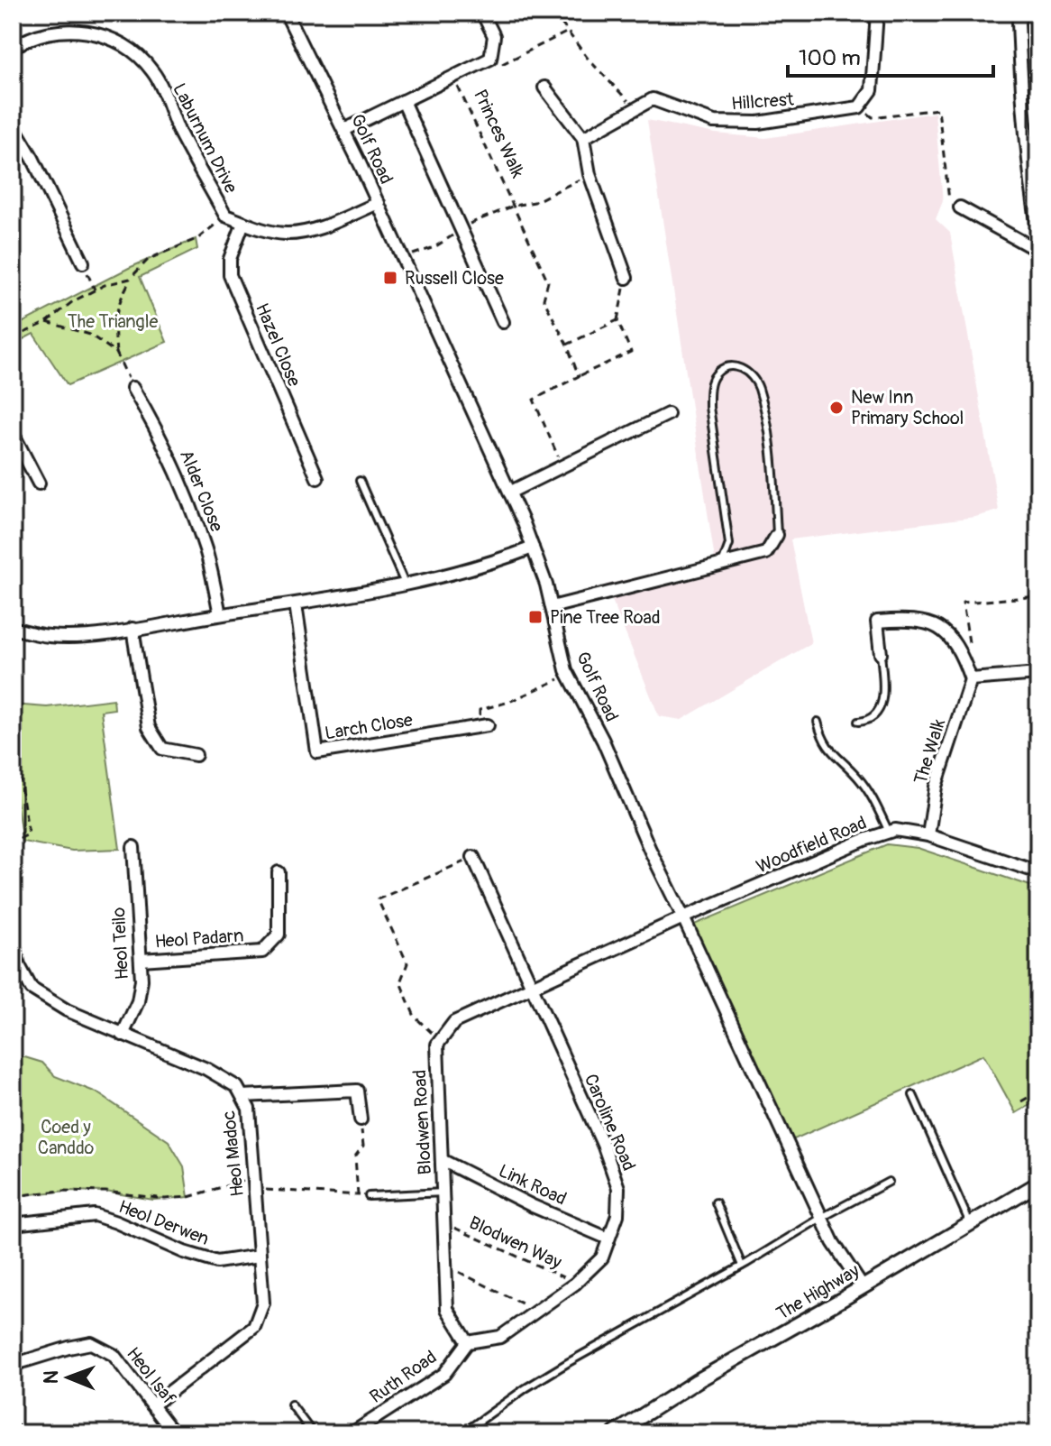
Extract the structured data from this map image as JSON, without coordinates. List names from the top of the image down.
{
  "streets": {
    "street": [
      "Hillcrest",
      "Laburnum Drive",
      "Golf Road",
      "Hazel Close",
      "Alder Close",
      "Larch Close",
      "The Walk",
      "Woodfield Road",
      "Heol Padarn",
      "Heol Teilo",
      "Blodwen Road",
      "Caroline Road",
      "Heol Madoc",
      "Link Road",
      "Heol Derwen",
      "The Highway",
      "Heol Isaf",
      "Ruth Road"
    ],
    "path": ["Princes Walk", "Blodwen Way"]
  },
  "crossings": [
    ["Princes Walk", "Golf Road"],
    ["Laburnum Drive", "Golf Road"],
    ["Laburnum Drive", "Hazel Close"],
    ["Golf Road", "Woodfield Road"],
    ["Golf Road", "The Highway"],
    ["The Walk", "Woodfield Road"],
    ["Heol Padarn", "Heol Teilo"],
    ["Heol Teilo", "Heol Madoc"],
    ["Blodwen Road", "Caroline Road"],
    ["Blodwen Road", "Link Road"],
    ["Blodwen Road", "Blodwen Way"],
    ["Blodwen Road", "Ruth Road"],
    ["Caroline Road", "Link Road"],
    ["Caroline Road", "Blodwen Way"],
    ["Caroline Road", "Ruth Road"],
    ["Heol Madoc", "Heol Derwen"],
    ["Heol Madoc", "Heol Isaf"]
  ],
  "parks": ["The Triangle", "Coed y Canddo"],
  "places": {
    "transit": ["Russell Close", "Pine Tree Road"],
    "other": ["New Inn Primary School"]
  },
  "scale_bar": "100 m",
  "north": "left"
}
